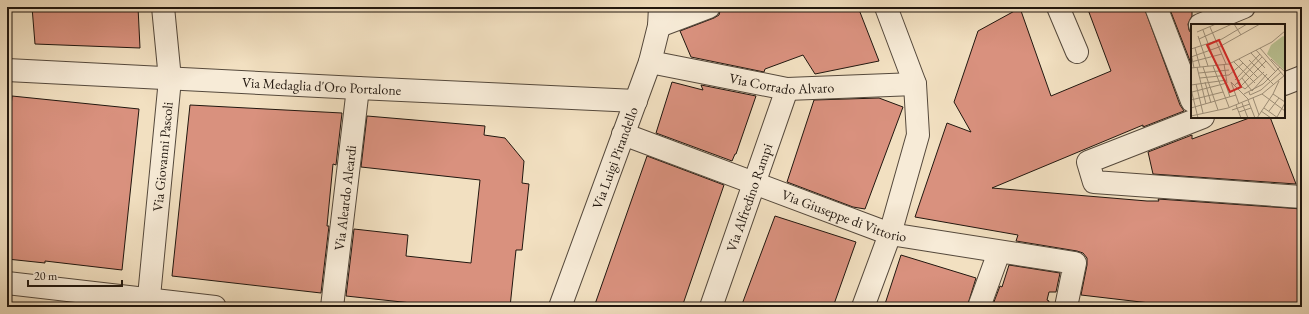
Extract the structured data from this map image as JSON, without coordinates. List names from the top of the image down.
{
  "streets": {
    "street": [
      "Via Corrado Alvaro",
      "Via Medaglia d'Oro Portalone",
      "Via Giovanni Pascoli",
      "Via Luigi Pirandello",
      "Via Aleardo Aleardi",
      "Via Alfredino Rampi",
      "Via Giuseppe di Vittorio"
    ]
  },
  "crossings": [
    ["Via Corrado Alvaro", "Via Luigi Pirandello"],
    ["Via Corrado Alvaro", "Via Alfredino Rampi"],
    ["Via Medaglia d'Oro Portalone", "Via Giovanni Pascoli"],
    ["Via Medaglia d'Oro Portalone", "Via Luigi Pirandello"],
    ["Via Medaglia d'Oro Portalone", "Via Aleardo Aleardi"],
    ["Via Luigi Pirandello", "Via Giuseppe di Vittorio"],
    ["Via Alfredino Rampi", "Via Giuseppe di Vittorio"]
  ],
  "scale_bar": "20 m"
}
